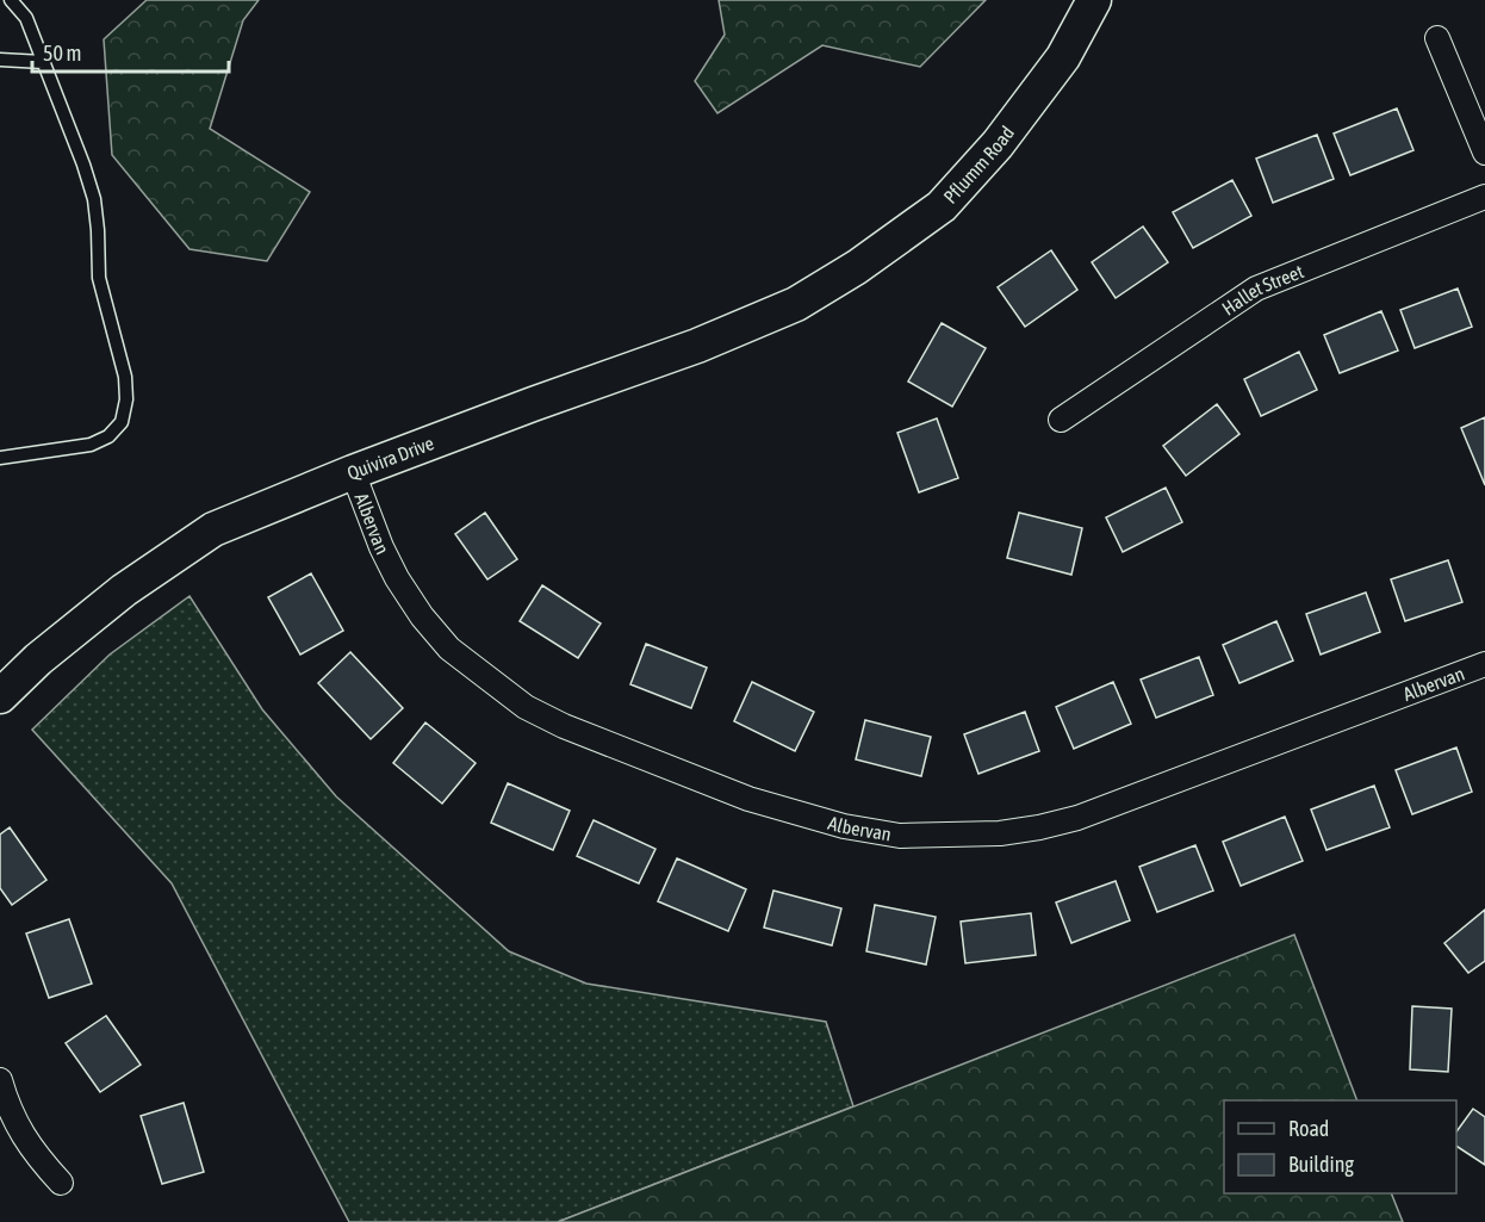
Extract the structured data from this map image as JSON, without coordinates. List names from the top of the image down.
{
  "streets": {
    "main road": ["Pflumm Road", "Quivira Drive"],
    "street": ["Hallet Street", "Albervan"]
  },
  "crossings": [
    ["Pflumm Road", "Quivira Drive"],
    ["Quivira Drive", "Albervan"]
  ],
  "legend": ["Road", "Building"],
  "scale_bar": "50 m"
}
